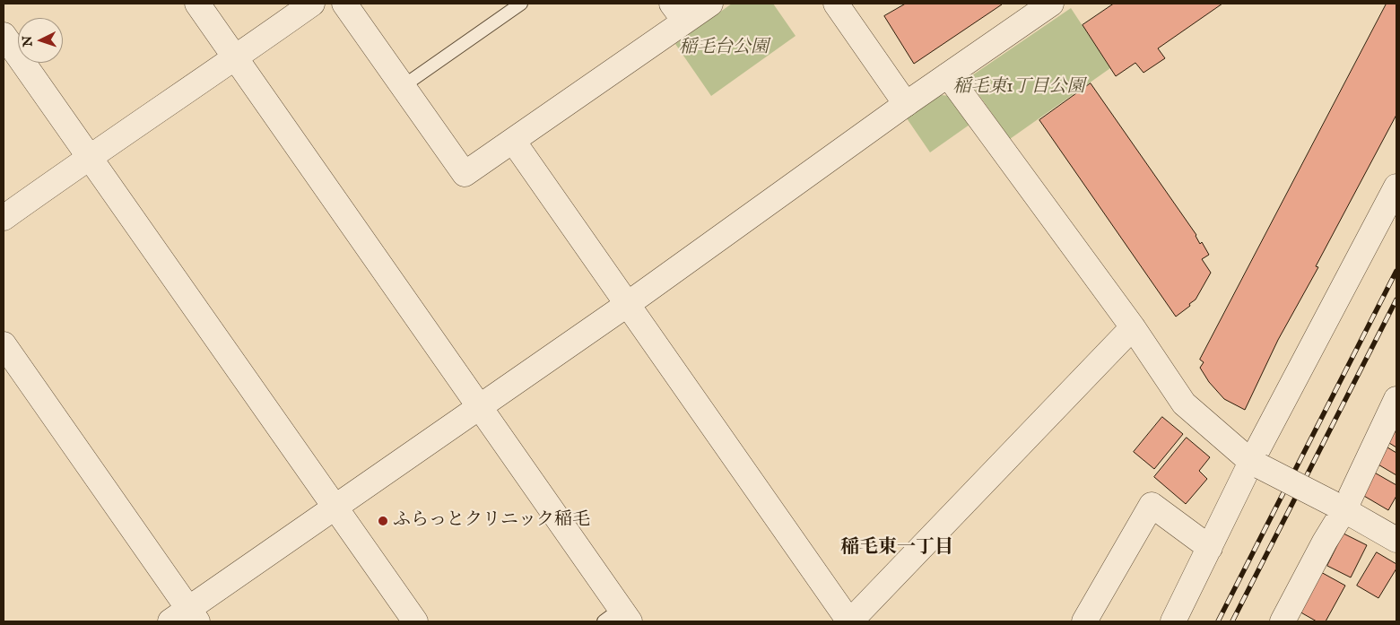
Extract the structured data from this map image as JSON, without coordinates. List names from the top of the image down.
{
  "districts": ["稲毛東一丁目"],
  "parks": ["稲毛台公園", "稲毛東1丁目公園"],
  "places": ["ふらっとクリニック稲毛"],
  "north": "left"
}
